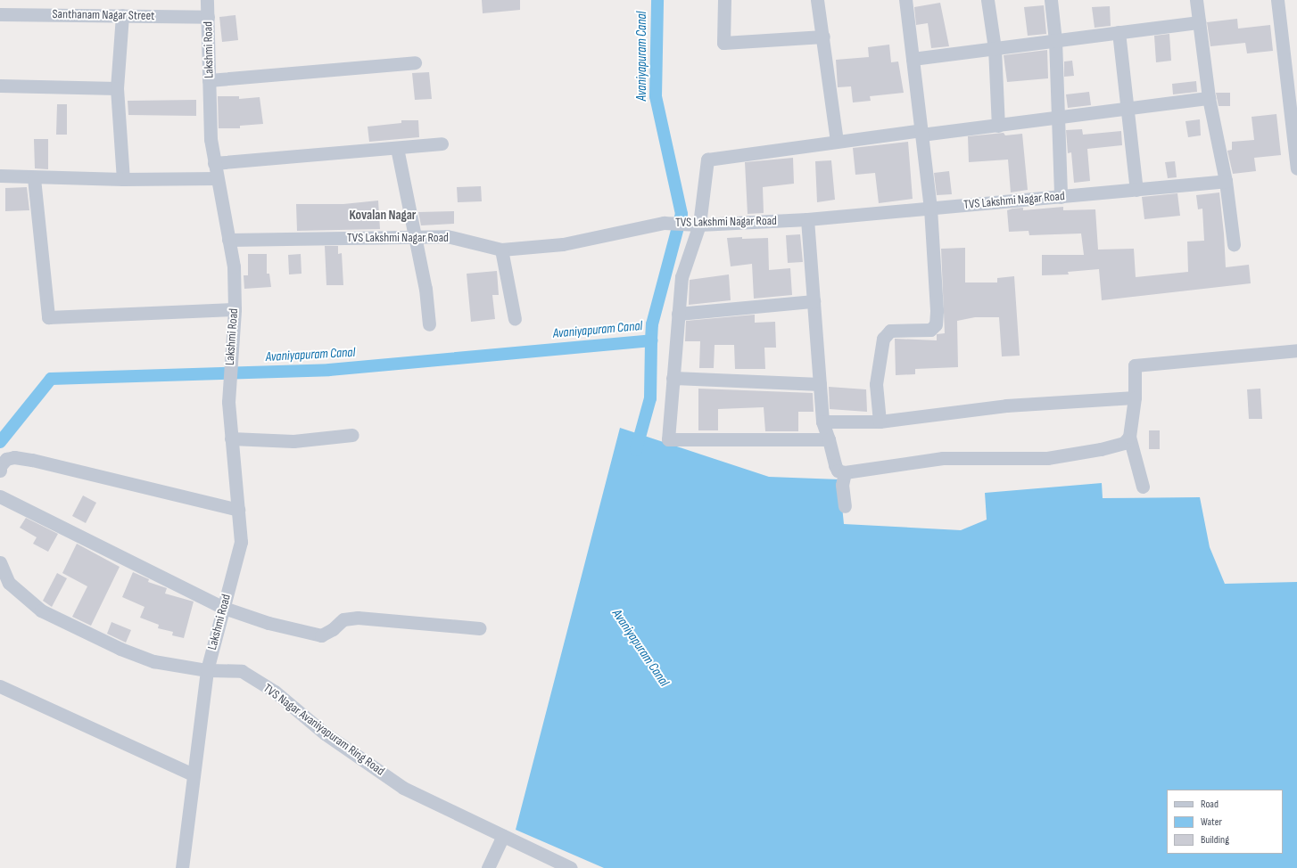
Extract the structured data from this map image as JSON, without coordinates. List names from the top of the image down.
{
  "streets": {
    "street": [
      "Santhanam Nagar Street",
      "Lakshmi Road",
      "TVS Lakshmi Nagar Road",
      "TVS Nagar Avaniyapuram Ring Road"
    ]
  },
  "crossings": [
    ["Santhanam Nagar Street", "Lakshmi Road"],
    ["Lakshmi Road", "TVS Lakshmi Nagar Road"],
    ["Lakshmi Road", "TVS Nagar Avaniyapuram Ring Road"]
  ],
  "districts": ["Kovalan Nagar"],
  "water": ["Avaniyapuram Canal"],
  "legend": ["Road", "Water", "Building"]
}
